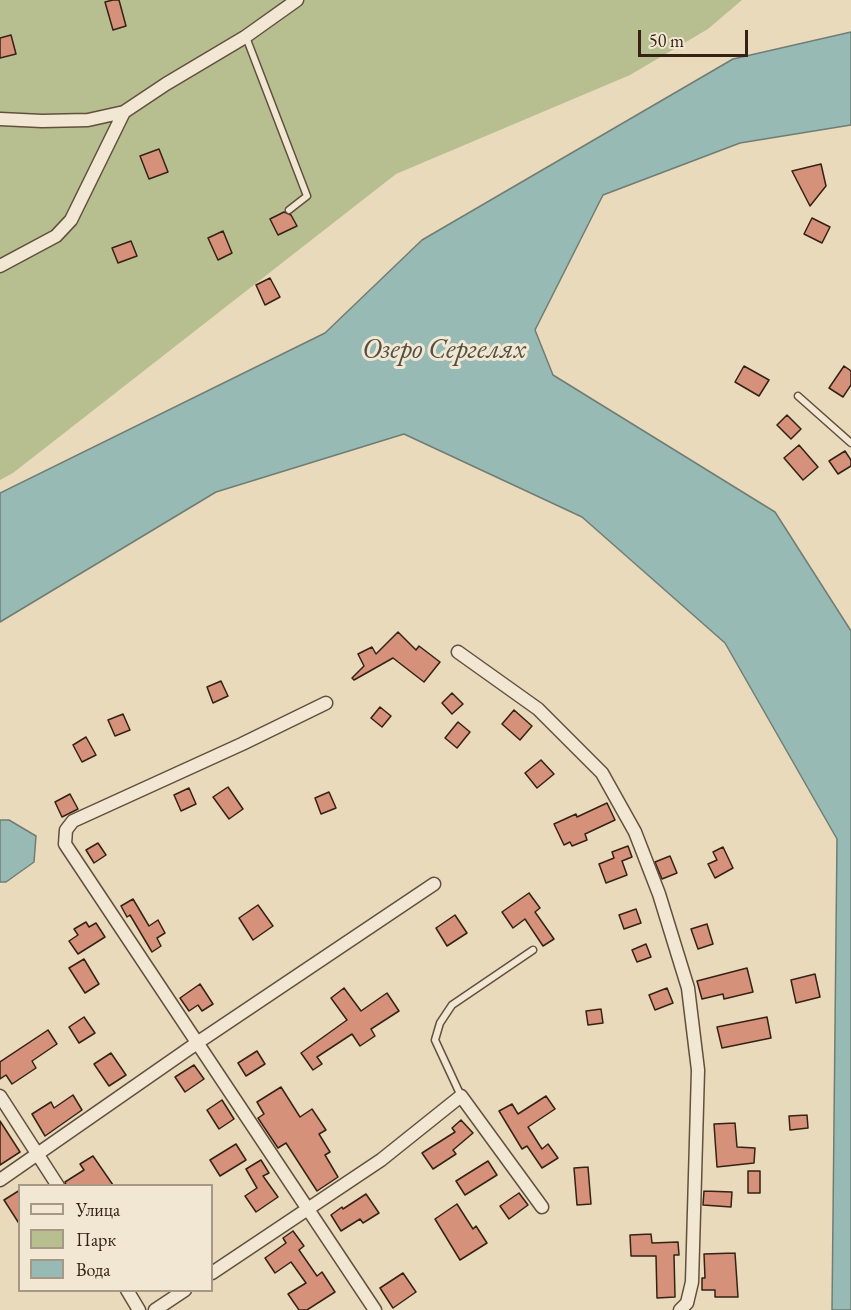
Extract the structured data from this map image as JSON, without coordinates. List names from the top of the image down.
{
  "water": ["Озеро Сергелях"],
  "legend": ["Улица", "Парк", "Вода"],
  "scale_bar": "50 m"
}
